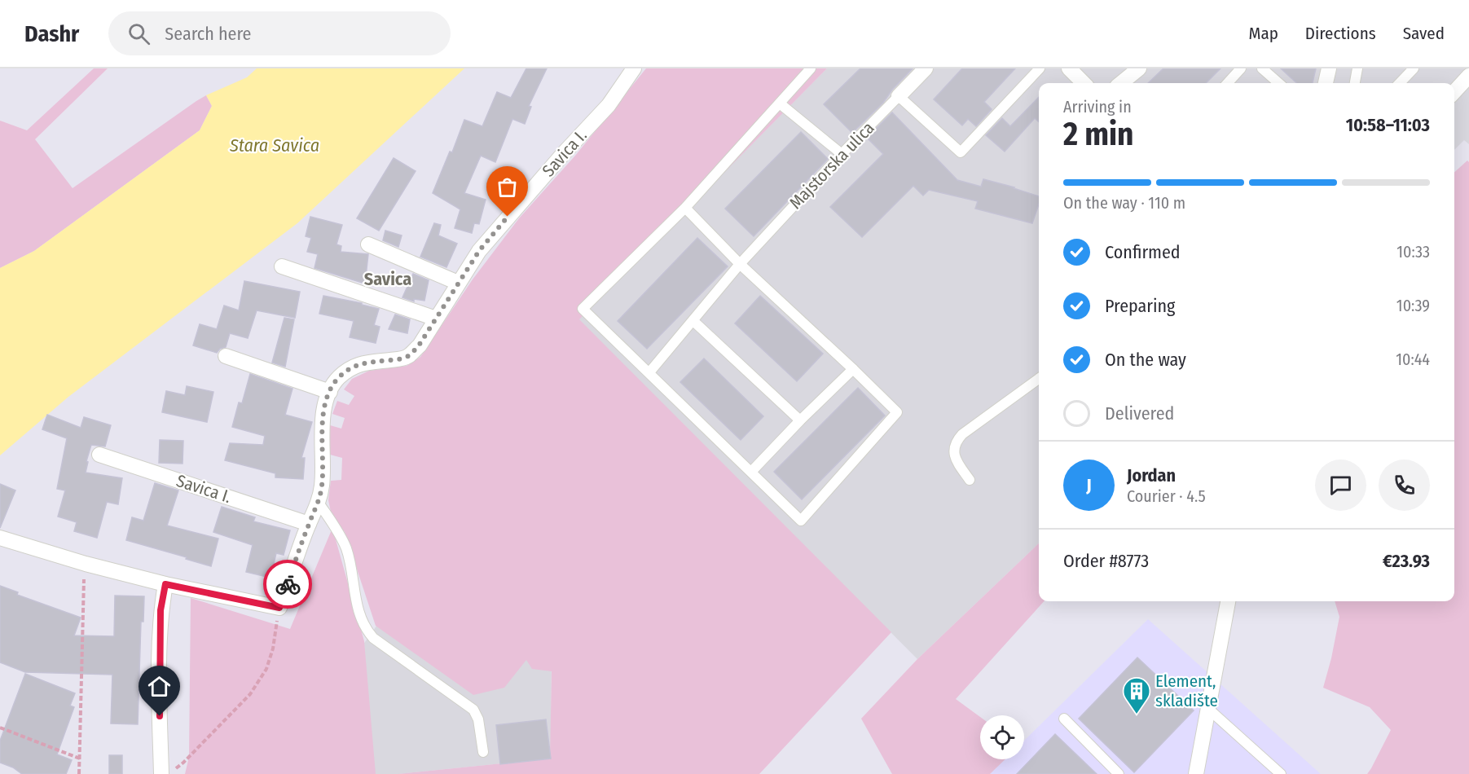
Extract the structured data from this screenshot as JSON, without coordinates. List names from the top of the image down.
{
  "streets": {
    "street": ["Savica I.", "Majstorska ulica"]
  },
  "districts": ["Savica"],
  "water": ["Stara Savica"],
  "places": {
    "building": ["Element, skladište"]
  },
  "page": {
    "header": "Dashr",
    "search": "Search here",
    "nav": ["Map", "Directions", "Saved"],
    "heading": ["2 min", "Arriving in", "10:58–11:03"],
    "panel": [
      "Jordan",
      "Courier · 4.5",
      "Order #8773",
      "€23.93"
    ],
    "bar": "On the way · 110 m",
    "list": [
      ["Confirmed", "10:33"],
      ["Preparing", "10:39"],
      ["On the way", "10:44"],
      "Delivered"
    ],
    "round": "J"
  }
}
